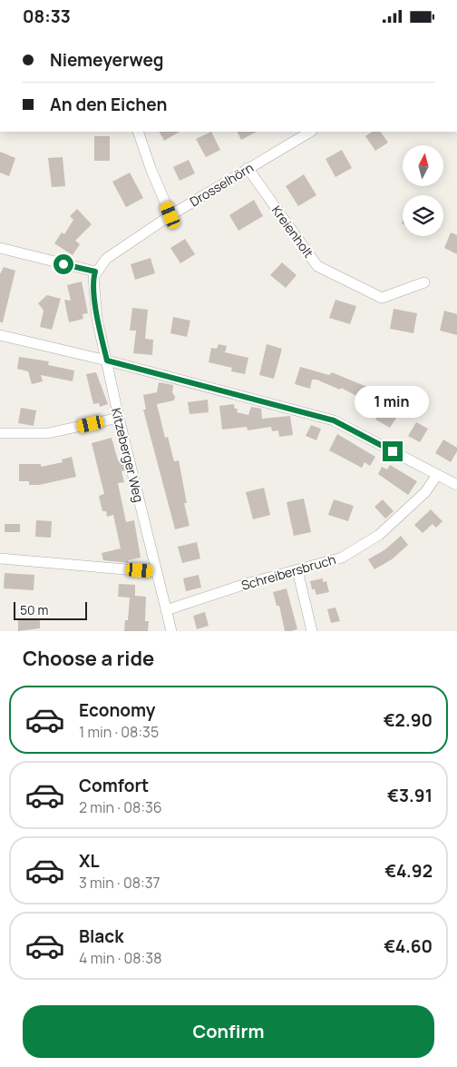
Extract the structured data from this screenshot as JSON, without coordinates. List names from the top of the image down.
{
  "streets": {
    "street": [
      "Drosselhörn",
      "Kreienholt",
      "Kitzeberger Weg",
      "Schreibersbruch"
    ]
  },
  "crossings": [
    ["Drosselhörn", "Kreienholt"],
    ["Drosselhörn", "Kitzeberger Weg"],
    ["Kitzeberger Weg", "Schreibersbruch"]
  ],
  "scale_bar": "50 m",
  "north": "top",
  "page": {
    "status": "08:33",
    "banner": ["Niemeyerweg", "An den Eichen"],
    "bubble": "1 min",
    "scale": "50 m",
    "heading": "Choose a ride",
    "list": [
      {
        "name": "Economy",
        "note": "1 min · 08:35",
        "value": "€2.90"
      },
      {
        "name": "Comfort",
        "note": "2 min · 08:36",
        "value": "€3.91"
      },
      {
        "name": "XL",
        "note": "3 min · 08:37",
        "value": "€4.92"
      },
      {
        "name": "Black",
        "note": "4 min · 08:38",
        "value": "€4.60"
      }
    ],
    "buttons": "Confirm"
  }
}
